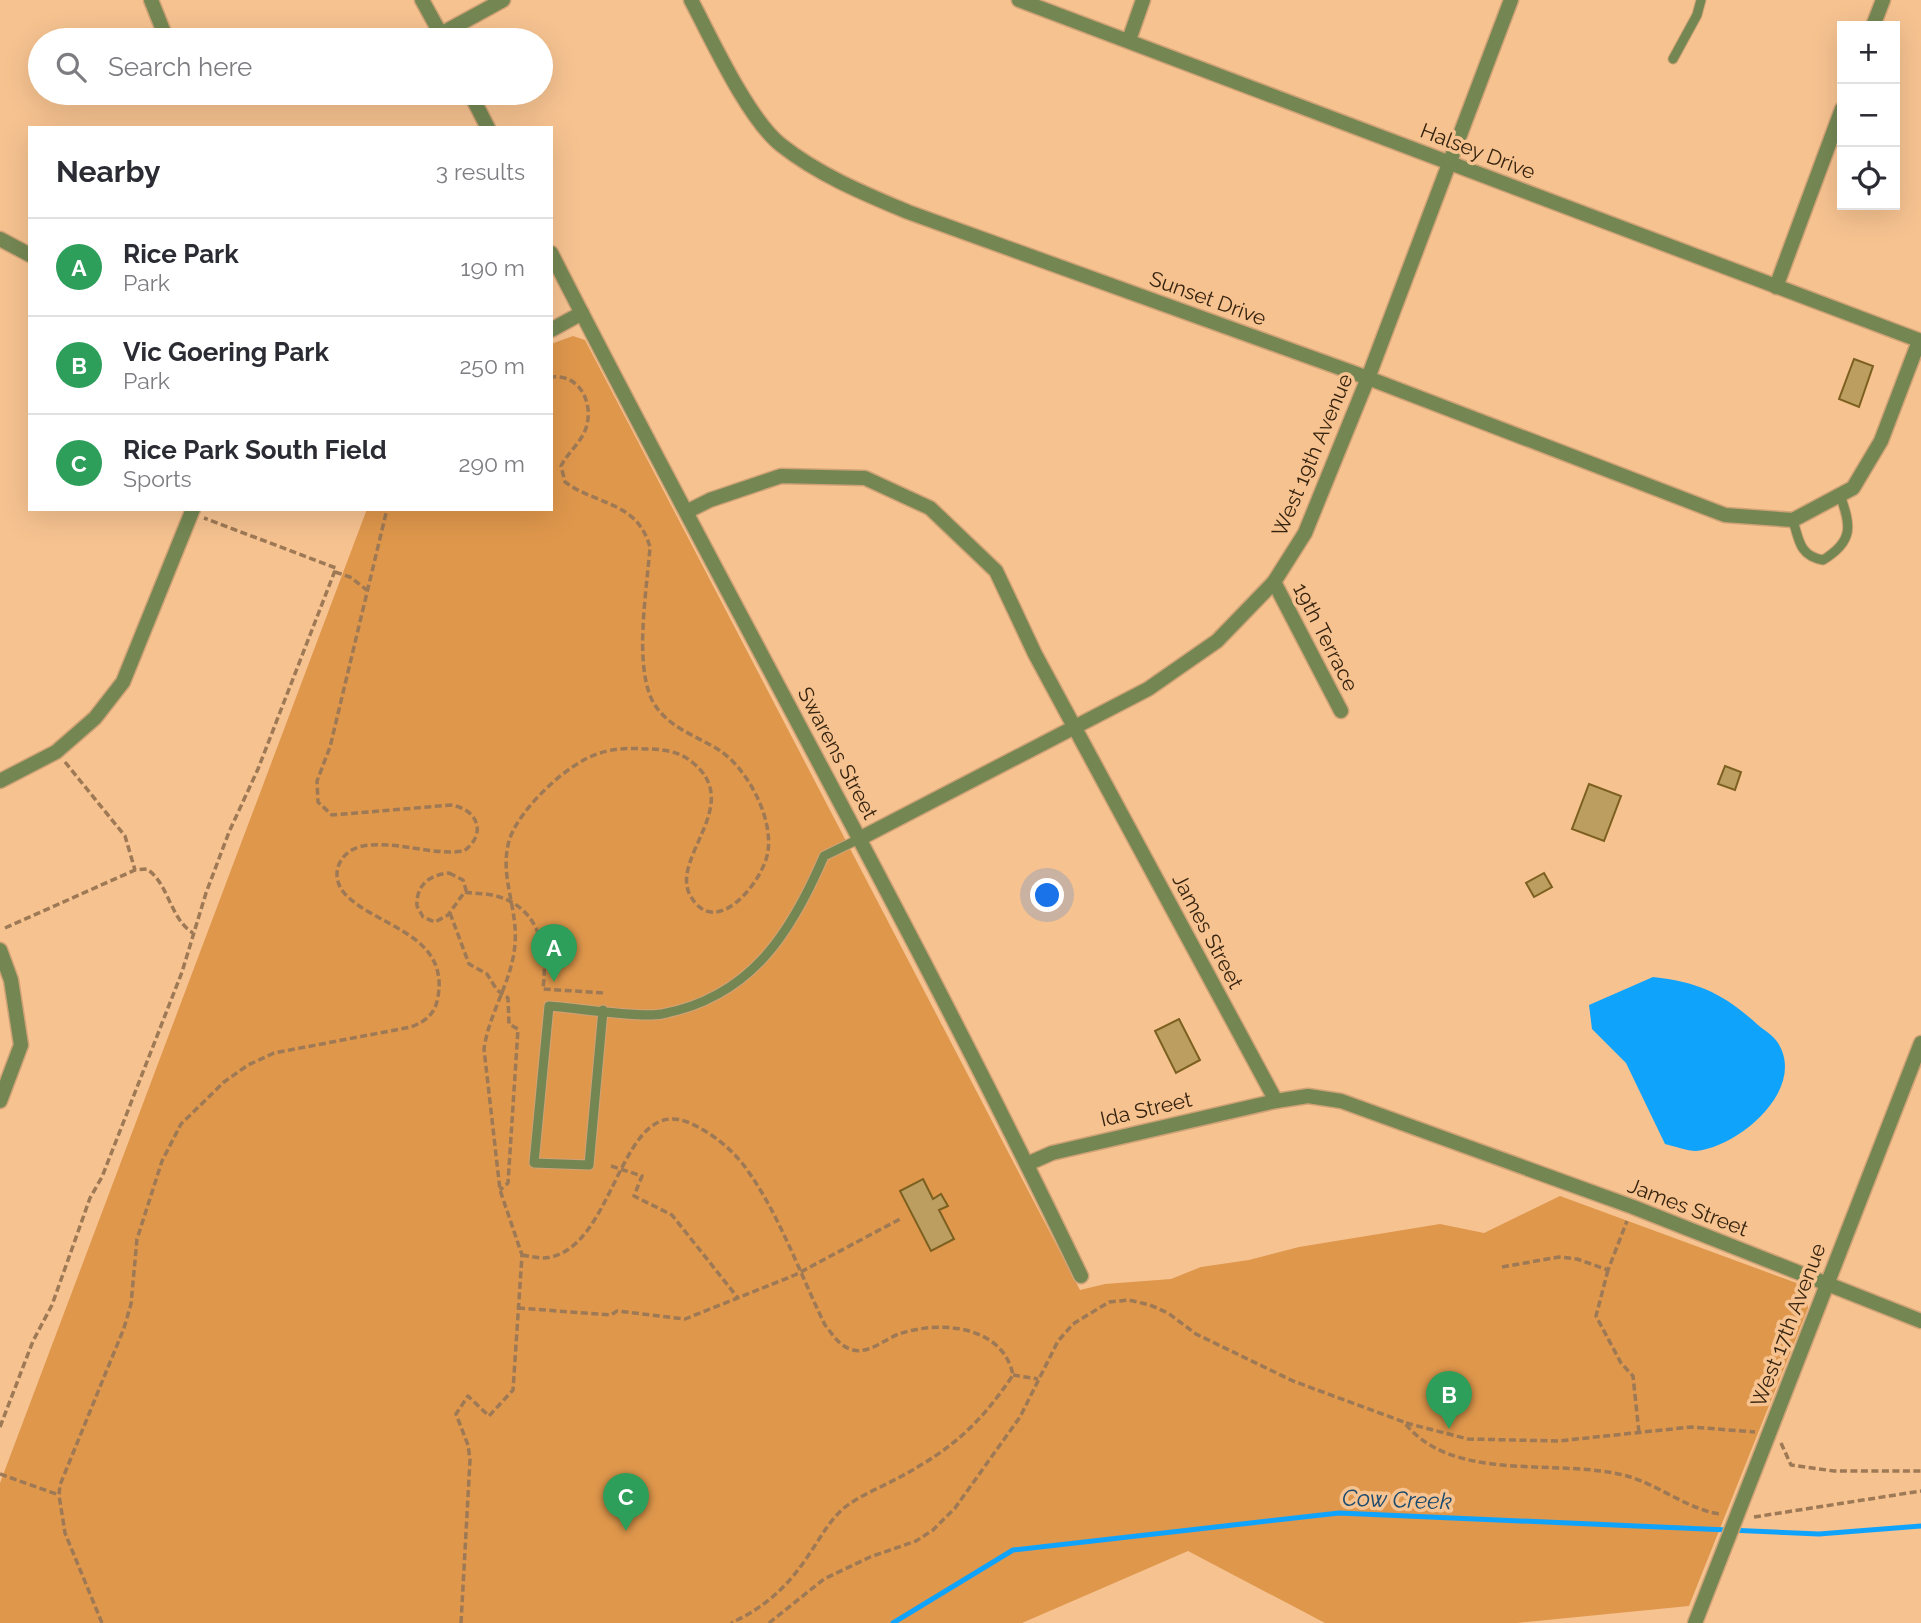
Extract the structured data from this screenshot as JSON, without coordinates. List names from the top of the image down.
{
  "streets": {
    "street": [
      "Halsey Drive",
      "Sunset Drive",
      "West 19th Avenue",
      "19th Terrace",
      "Swarens Street",
      "James Street",
      "Ida Street",
      "West 17th Avenue"
    ]
  },
  "crossings": [
    ["Halsey Drive", "West 19th Avenue"],
    ["Sunset Drive", "West 19th Avenue"],
    ["West 19th Avenue", "19th Terrace"],
    ["West 19th Avenue", "Swarens Street"],
    ["West 19th Avenue", "James Street"],
    ["Swarens Street", "James Street"],
    ["Swarens Street", "Ida Street"],
    ["James Street", "Ida Street"],
    ["James Street", "West 17th Avenue"]
  ],
  "water": ["Cow Creek"],
  "page": {
    "map_buttons": ["+", "−"],
    "search": "Search here",
    "heading": ["Nearby", "3 results"],
    "list": [
      {
        "mark": "A",
        "name": "Rice Park",
        "note": "Park",
        "value": "190 m"
      },
      {
        "mark": "B",
        "name": "Vic Goering Park",
        "note": "Park",
        "value": "250 m"
      },
      {
        "mark": "C",
        "name": "Rice Park South Field",
        "note": "Sports",
        "value": "290 m"
      }
    ],
    "pins": ["A", "B", "C"]
  }
}
